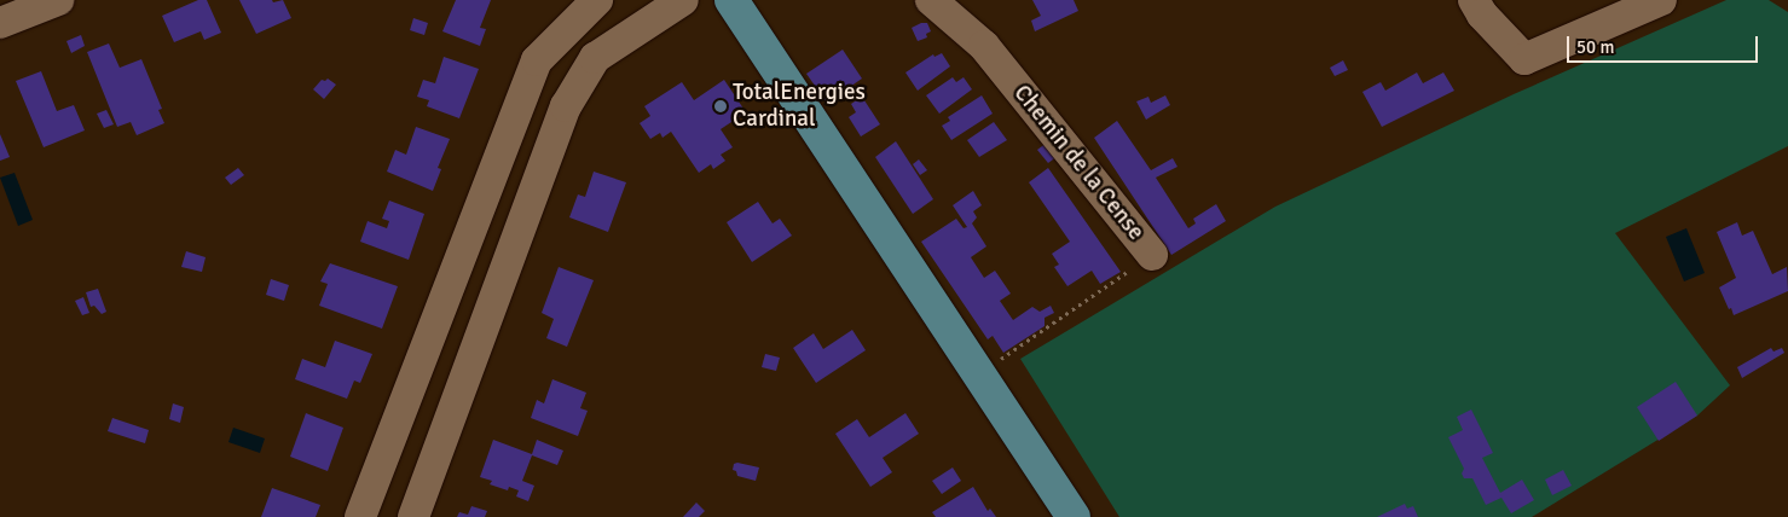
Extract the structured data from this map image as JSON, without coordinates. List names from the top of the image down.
{
  "streets": {
    "street": ["Chemin de la Cense"]
  },
  "places": ["TotalEnergies Cardinal"],
  "scale_bar": "50 m"
}
